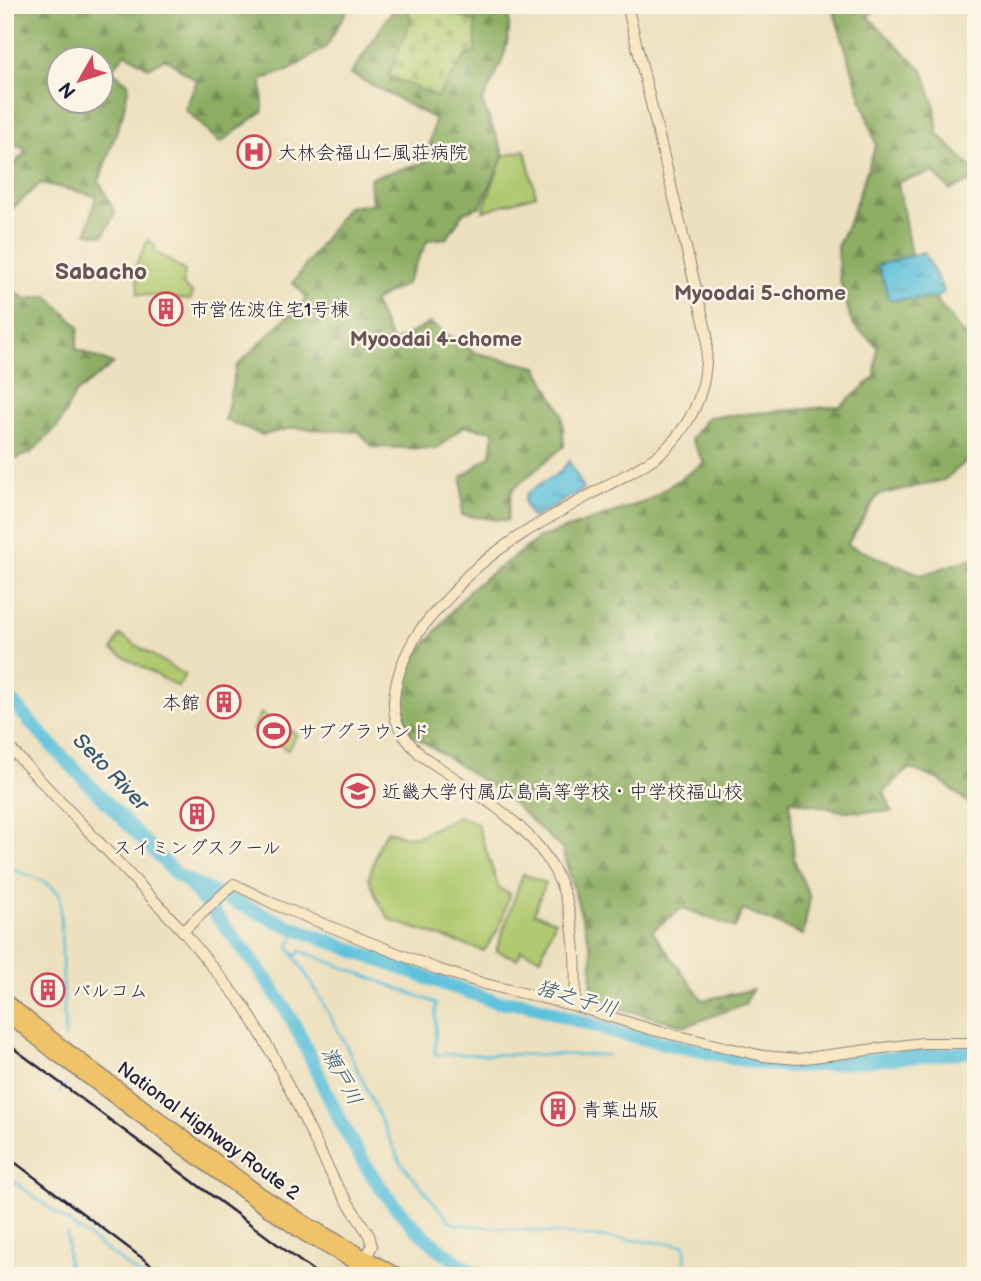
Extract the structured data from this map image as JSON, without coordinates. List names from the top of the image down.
{
  "streets": {
    "highway": ["National Highway Route 2"]
  },
  "districts": ["Sabacho", "Myoodai 5-chome", "Myoodai 4-chome"],
  "water": ["Seto River", "猪之子川", "瀬戸川"],
  "places": {
    "hospital": ["大林会福山仁風荘病院"],
    "building": [
      "市営佐波住宅1号棟",
      "本館",
      "スイミングスクール",
      "バルコム",
      "青葉出版"
    ],
    "sports": ["サブグラウンド"],
    "school or university": ["近畿大学付属広島高等学校・中学校福山校"]
  },
  "north": "bottom left"
}
